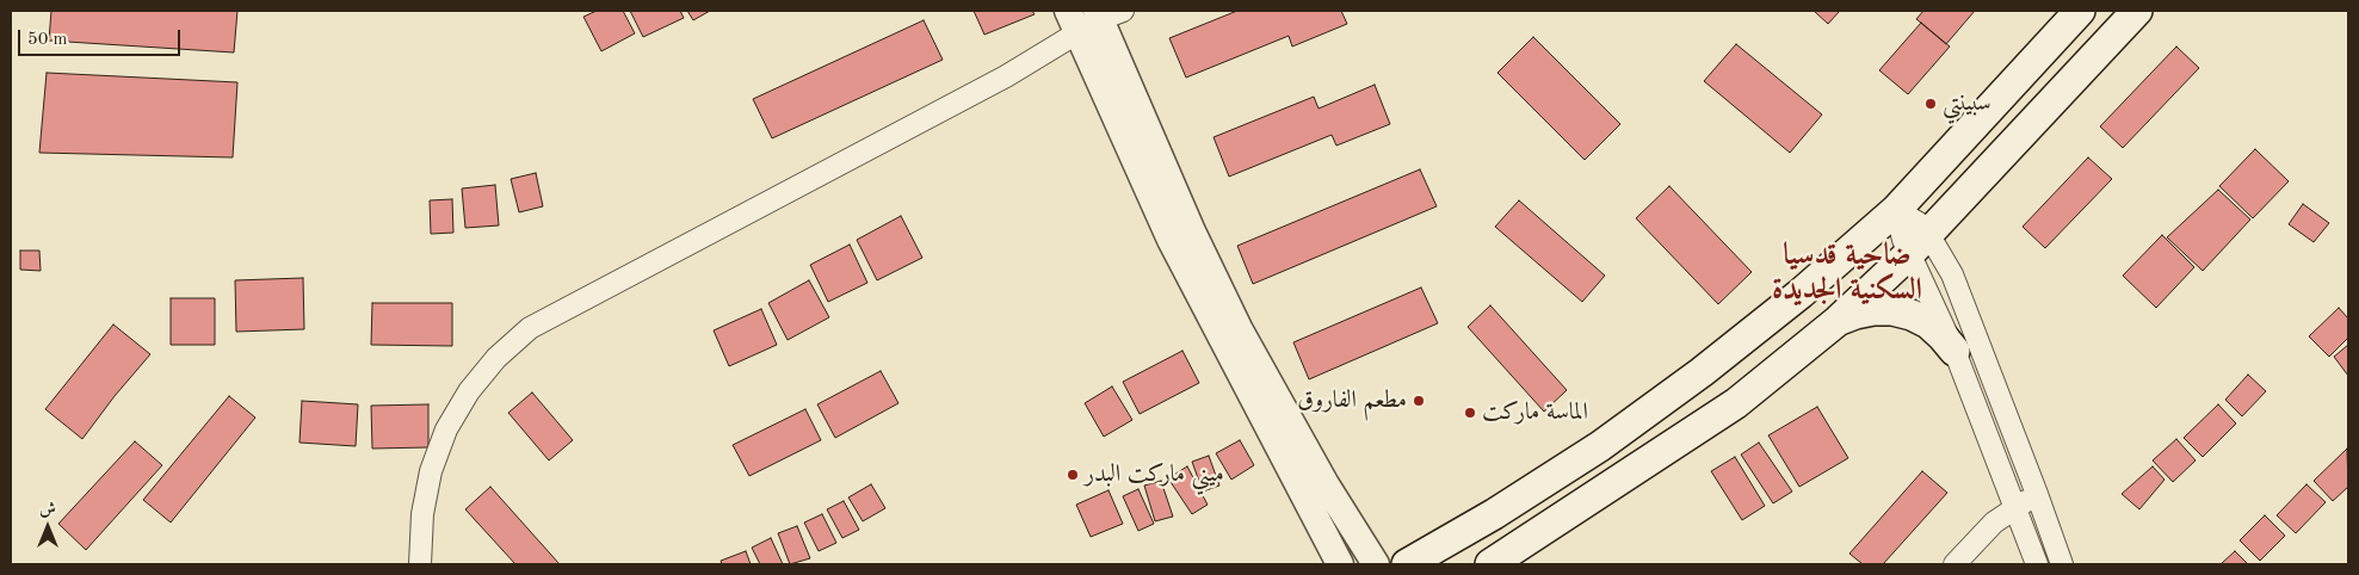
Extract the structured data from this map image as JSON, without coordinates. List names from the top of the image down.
{
  "districts": ["ضاحية قدسيا السكنية الجديدة"],
  "places": [
    "سبينتي",
    "مطعم الفاروق",
    "الماسة ماركت",
    "ميني ماركت البدر"
  ],
  "scale_bar": "50 m",
  "north": "top"
}
